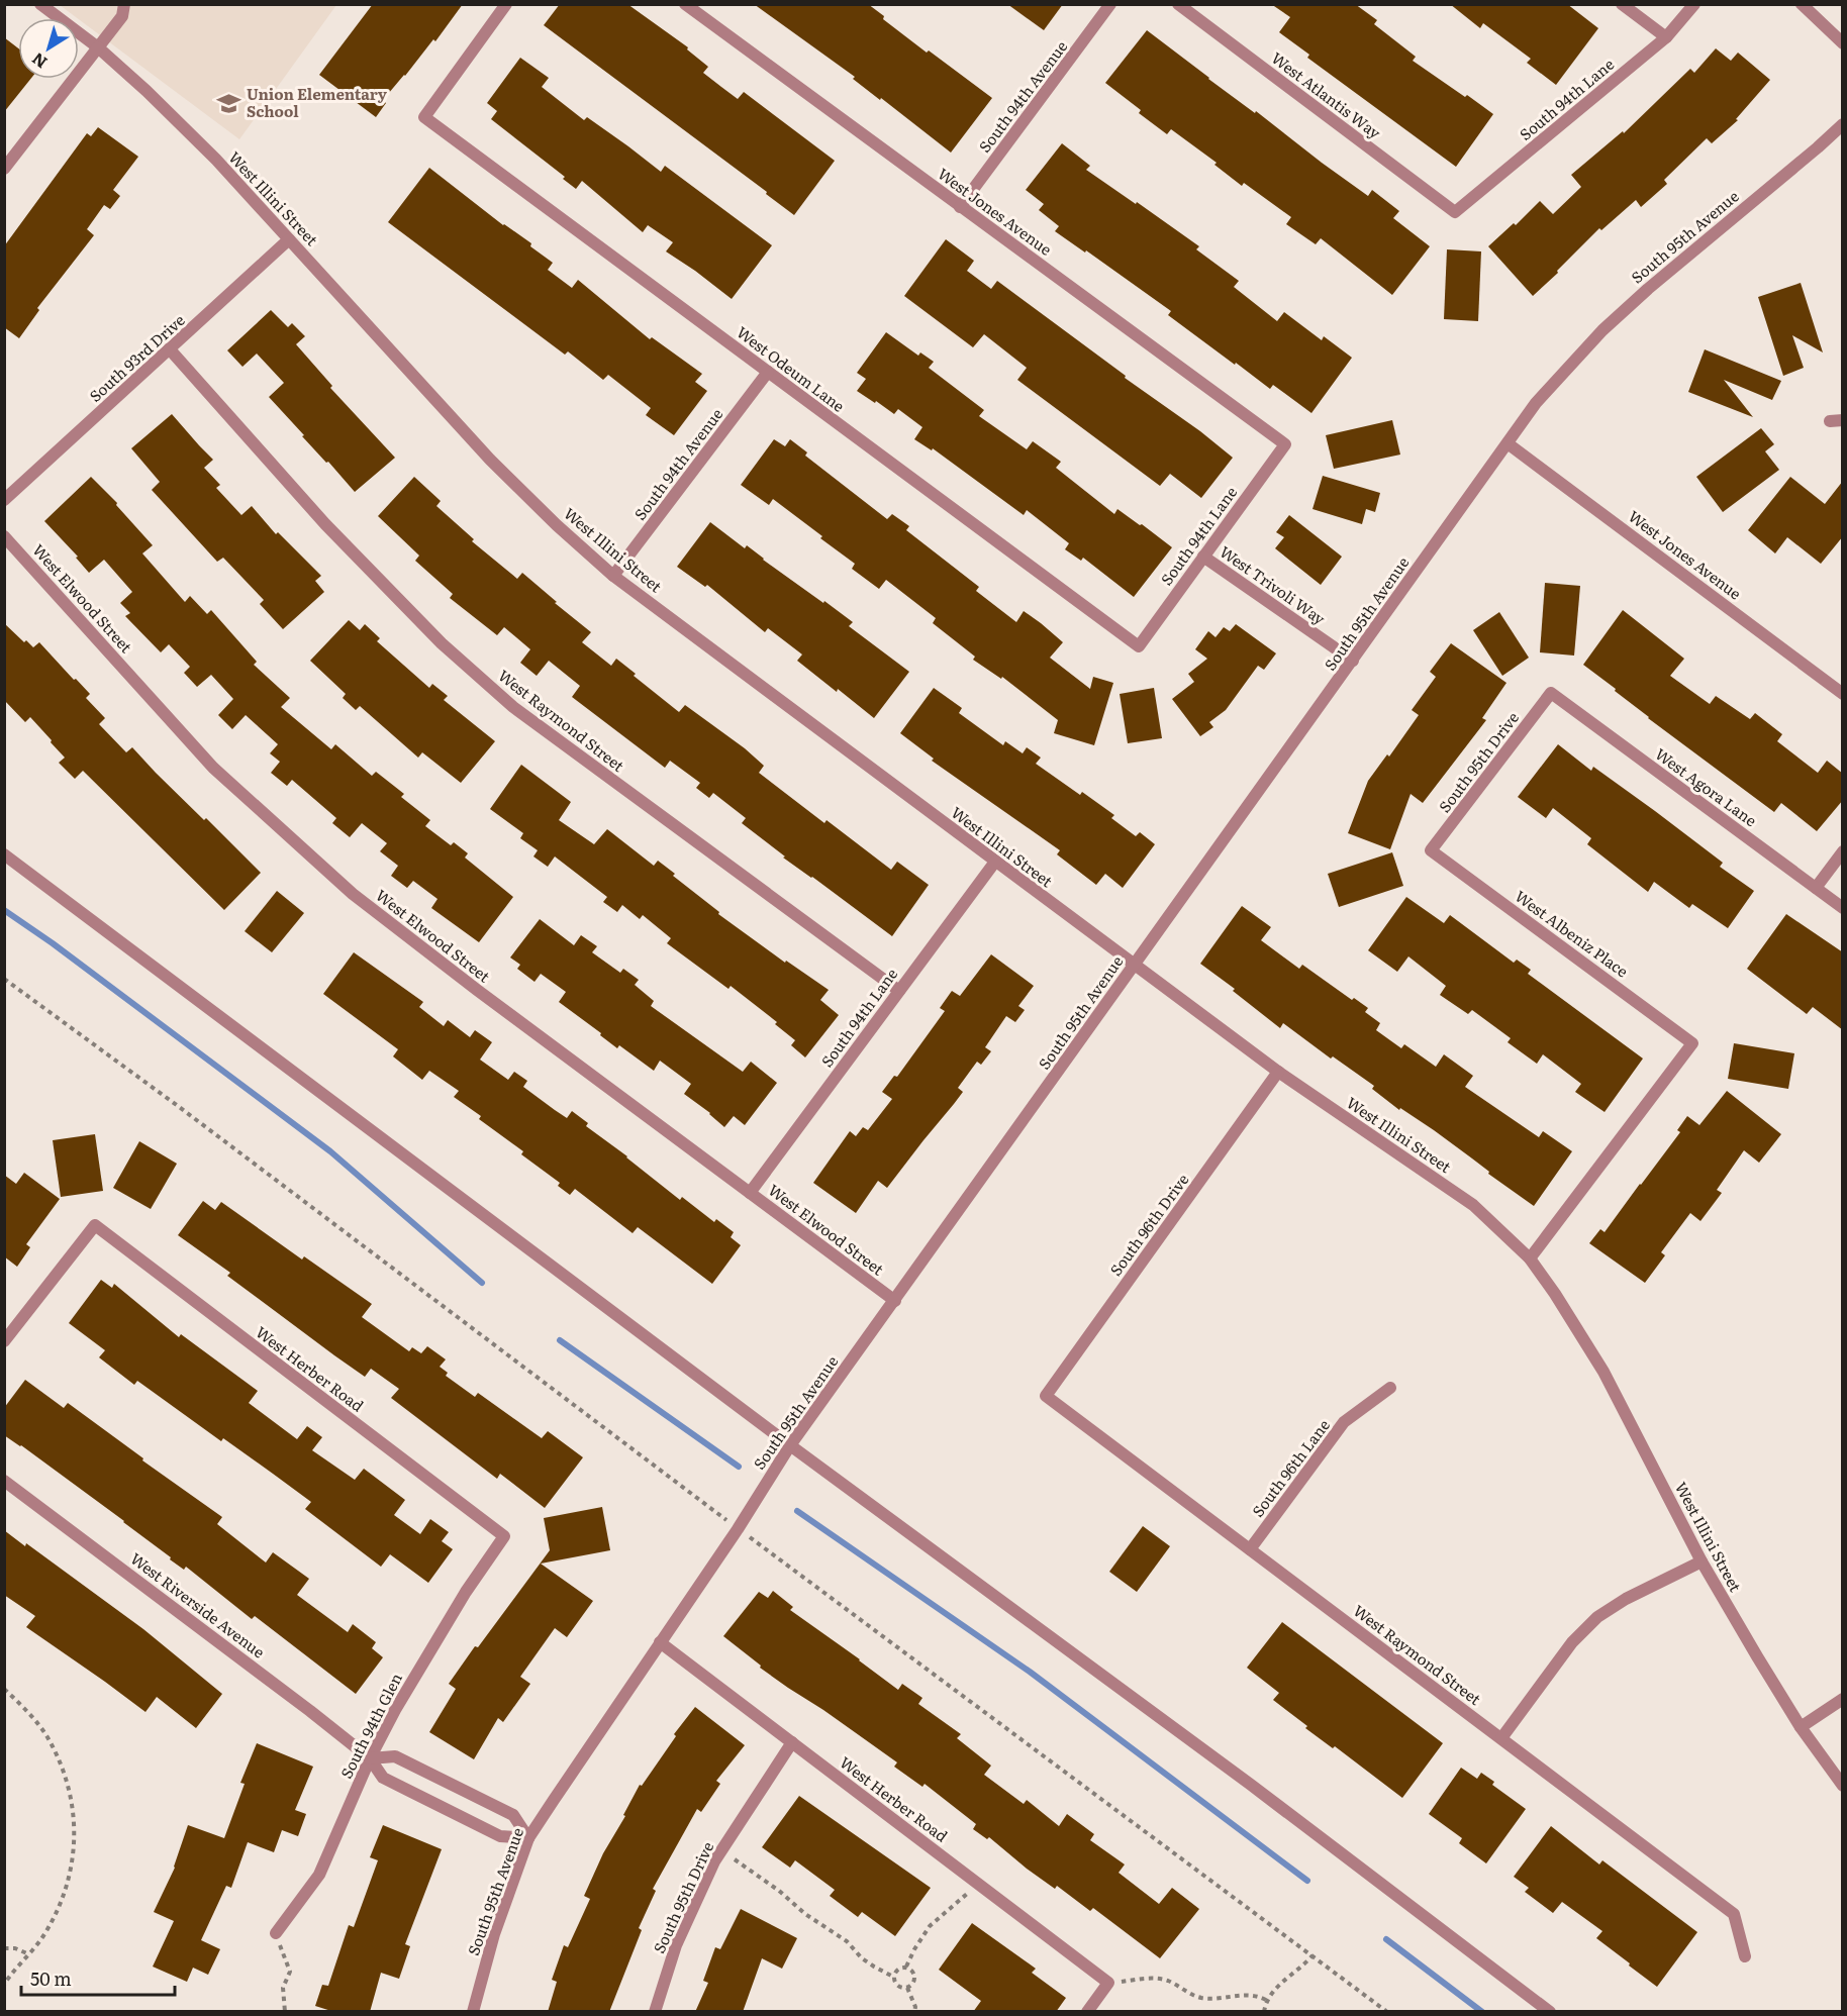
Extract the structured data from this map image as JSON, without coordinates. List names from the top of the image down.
{
  "streets": {
    "street": [
      "West Atlantis Way",
      "South 94th Avenue",
      "South 94th Lane",
      "West Illini Street",
      "West Jones Avenue",
      "South 95th Avenue",
      "South 93rd Drive",
      "West Odeum Lane",
      "West Trivoli Way",
      "West Elwood Street",
      "West Raymond Street",
      "South 95th Drive",
      "West Agora Lane",
      "West Albeniz Place",
      "South 96th Drive",
      "West Herber Road",
      "South 96th Lane",
      "West Riverside Avenue",
      "South 94th Glen"
    ]
  },
  "crossings": [
    ["West Atlantis Way", "South 94th Lane"],
    ["South 94th Avenue", "West Illini Street"],
    ["South 94th Avenue", "West Jones Avenue"],
    ["South 94th Avenue", "West Odeum Lane"],
    ["South 94th Lane", "West Illini Street"],
    ["South 94th Lane", "West Jones Avenue"],
    ["South 94th Lane", "West Odeum Lane"],
    ["South 94th Lane", "West Trivoli Way"],
    ["South 94th Lane", "West Elwood Street"],
    ["South 94th Lane", "West Raymond Street"],
    ["West Illini Street", "South 95th Avenue"],
    ["West Illini Street", "South 93rd Drive"],
    ["West Illini Street", "West Albeniz Place"],
    ["West Illini Street", "South 96th Drive"],
    ["West Jones Avenue", "South 95th Avenue"],
    ["South 95th Avenue", "West Trivoli Way"],
    ["South 95th Avenue", "West Elwood Street"],
    ["South 95th Avenue", "West Herber Road"],
    ["South 95th Avenue", "West Riverside Avenue"],
    ["South 93rd Drive", "West Raymond Street"],
    ["West Raymond Street", "South 96th Drive"],
    ["West Raymond Street", "South 96th Lane"],
    ["South 95th Drive", "West Agora Lane"],
    ["South 95th Drive", "West Albeniz Place"],
    ["South 95th Drive", "West Herber Road"],
    ["West Herber Road", "South 94th Glen"],
    ["West Riverside Avenue", "South 94th Glen"]
  ],
  "places": {
    "school or university": ["Union Elementary School"]
  },
  "scale_bar": "50 m",
  "north": "bottom left"
}
